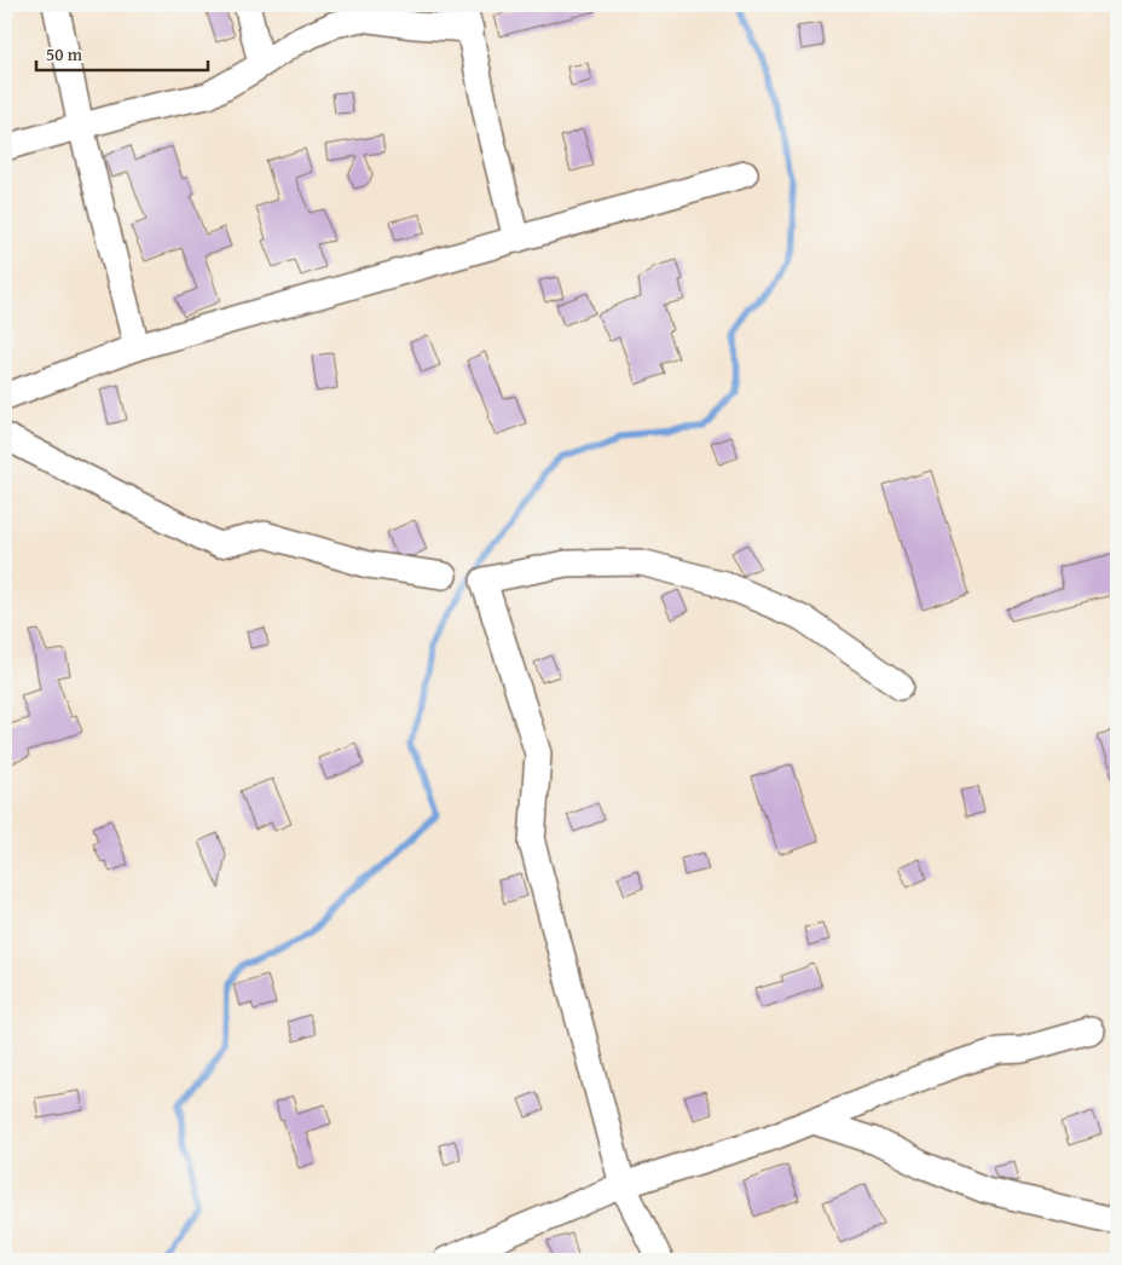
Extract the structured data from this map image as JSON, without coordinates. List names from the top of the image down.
{
  "scale_bar": "50 m"
}
